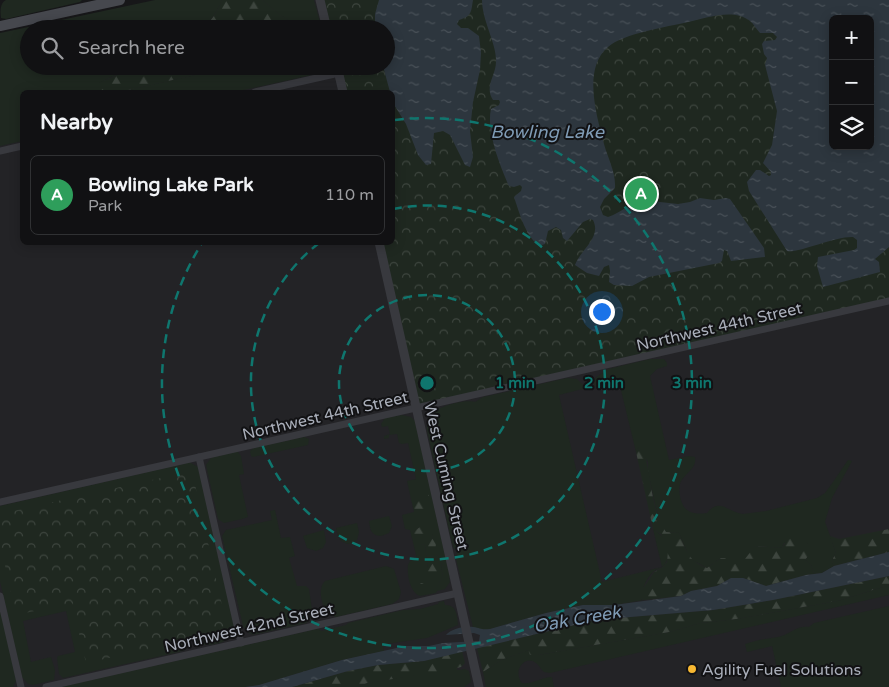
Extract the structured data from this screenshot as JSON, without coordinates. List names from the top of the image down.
{
  "streets": {
    "street": ["Northwest 44th Street", "West Cuming Street", "Northwest 42nd Street"]
  },
  "crossings": [
    ["Northwest 44th Street", "West Cuming Street"],
    ["West Cuming Street", "Northwest 42nd Street"]
  ],
  "water": ["Bowling Lake", "Oak Creek"],
  "places": ["Agility Fuel Solutions"],
  "page": {
    "map_buttons": ["+", "−"],
    "search": "Search here",
    "heading": "Nearby",
    "list": [
      {
        "mark": "A",
        "name": "Bowling Lake Park",
        "note": "Park",
        "value": "110 m"
      }
    ],
    "pins": "A"
  },
  "rings": ["1 min", "2 min", "3 min"]
}
